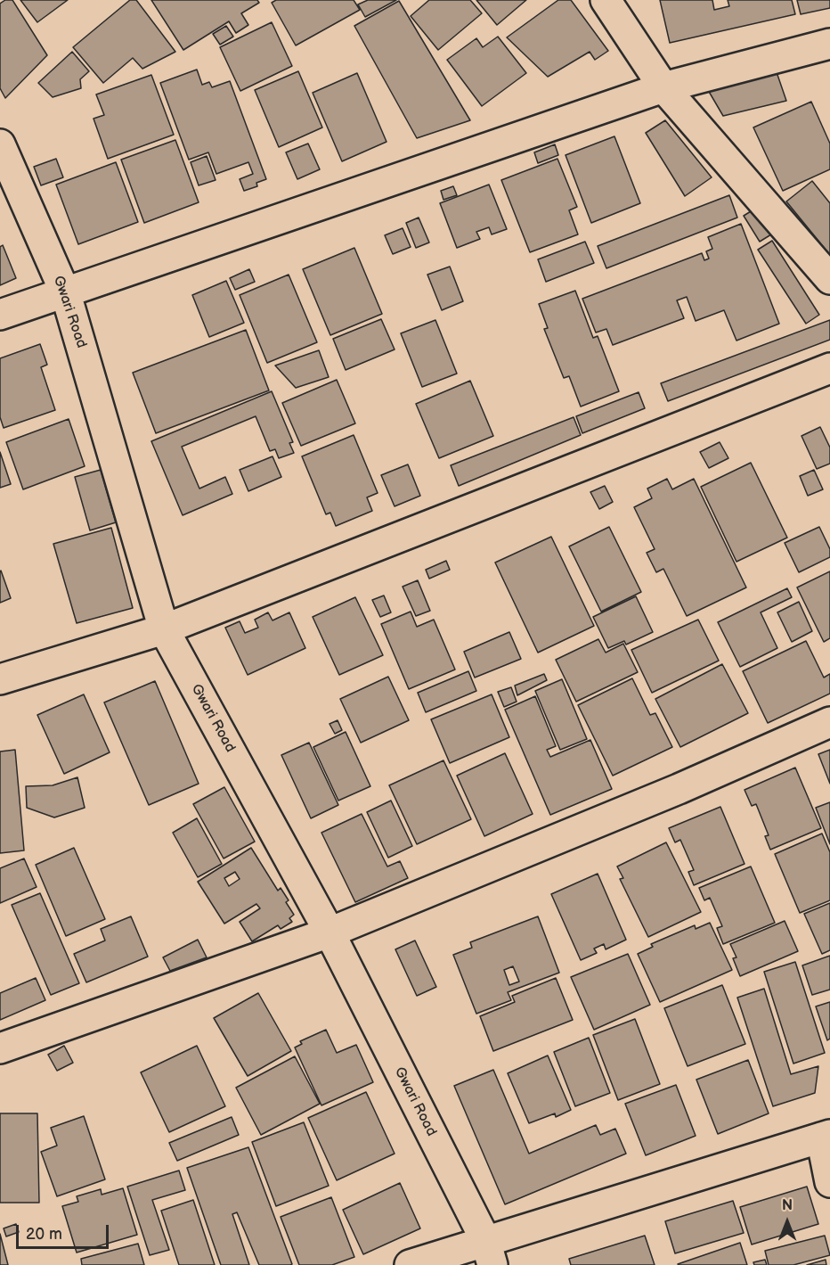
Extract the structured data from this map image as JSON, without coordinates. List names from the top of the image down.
{
  "streets": {
    "street": ["Gwari Road"]
  },
  "scale_bar": "20 m",
  "north": "top"
}
